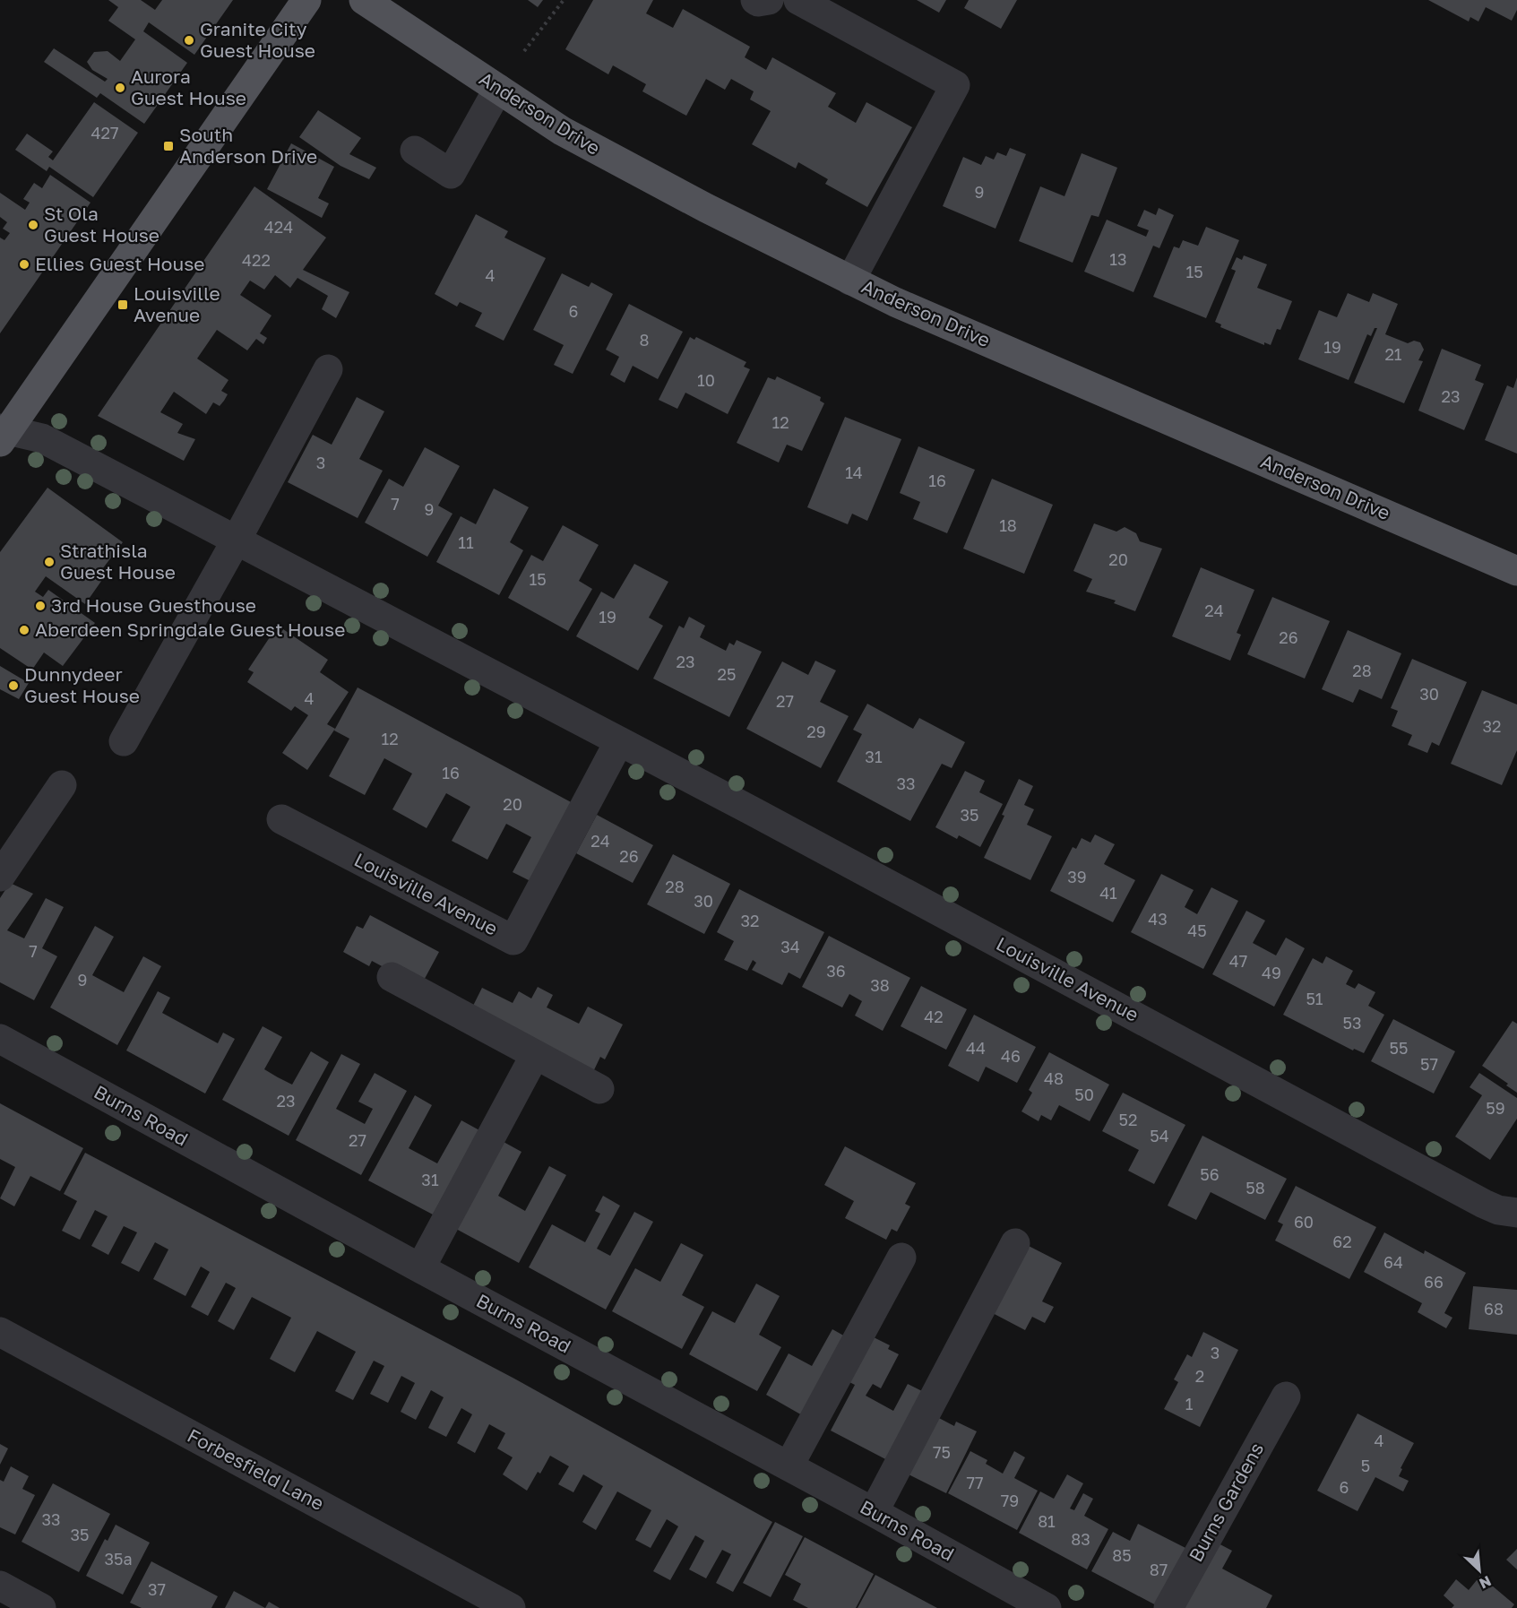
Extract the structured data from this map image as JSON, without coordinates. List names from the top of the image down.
{
  "streets": {
    "main road": ["Anderson Drive"],
    "street": [
      "Louisville Avenue",
      "Burns Road",
      "Forbesfield Lane",
      "Burns Gardens"
    ]
  },
  "places": {
    "other": [
      "Granite City Guest House",
      "Aurora Guest House",
      "St Ola Guest House",
      "Ellies Guest House",
      "Strathisla Guest House",
      "3rd House Guesthouse",
      "Aberdeen Springdale Guest House",
      "Dunnydeer Guest House"
    ],
    "transit": ["South Anderson Drive", "Louisville Avenue"]
  },
  "house_numbers": [
    "427",
    "9",
    "424",
    "13",
    "422",
    "15",
    "4",
    "6",
    "8",
    "19",
    "21",
    "10",
    "23",
    "12",
    "3",
    "14",
    "16",
    "7",
    "9",
    "18",
    "11",
    "20",
    "15",
    "24",
    "19",
    "26",
    "23",
    "28",
    "25",
    "30",
    "4",
    "27",
    "32",
    "29",
    "12",
    "31",
    "16",
    "33",
    "20",
    "35",
    "24",
    "26",
    "39",
    "28",
    "41",
    "30",
    "43",
    "32",
    "45",
    "34",
    "7",
    "47",
    "36",
    "49",
    "9",
    "38",
    "51",
    "42",
    "53",
    "44",
    "55",
    "46",
    "57",
    "48",
    "50",
    "23",
    "59",
    "52",
    "54",
    "27",
    "56",
    "31",
    "58",
    "60",
    "62",
    "64",
    "66",
    "68",
    "3",
    "2",
    "1",
    "4",
    "75",
    "5",
    "77",
    "6",
    "79",
    "33",
    "81",
    "35",
    "83",
    "85",
    "35a",
    "87",
    "37"
  ],
  "north": "bottom right"
}
